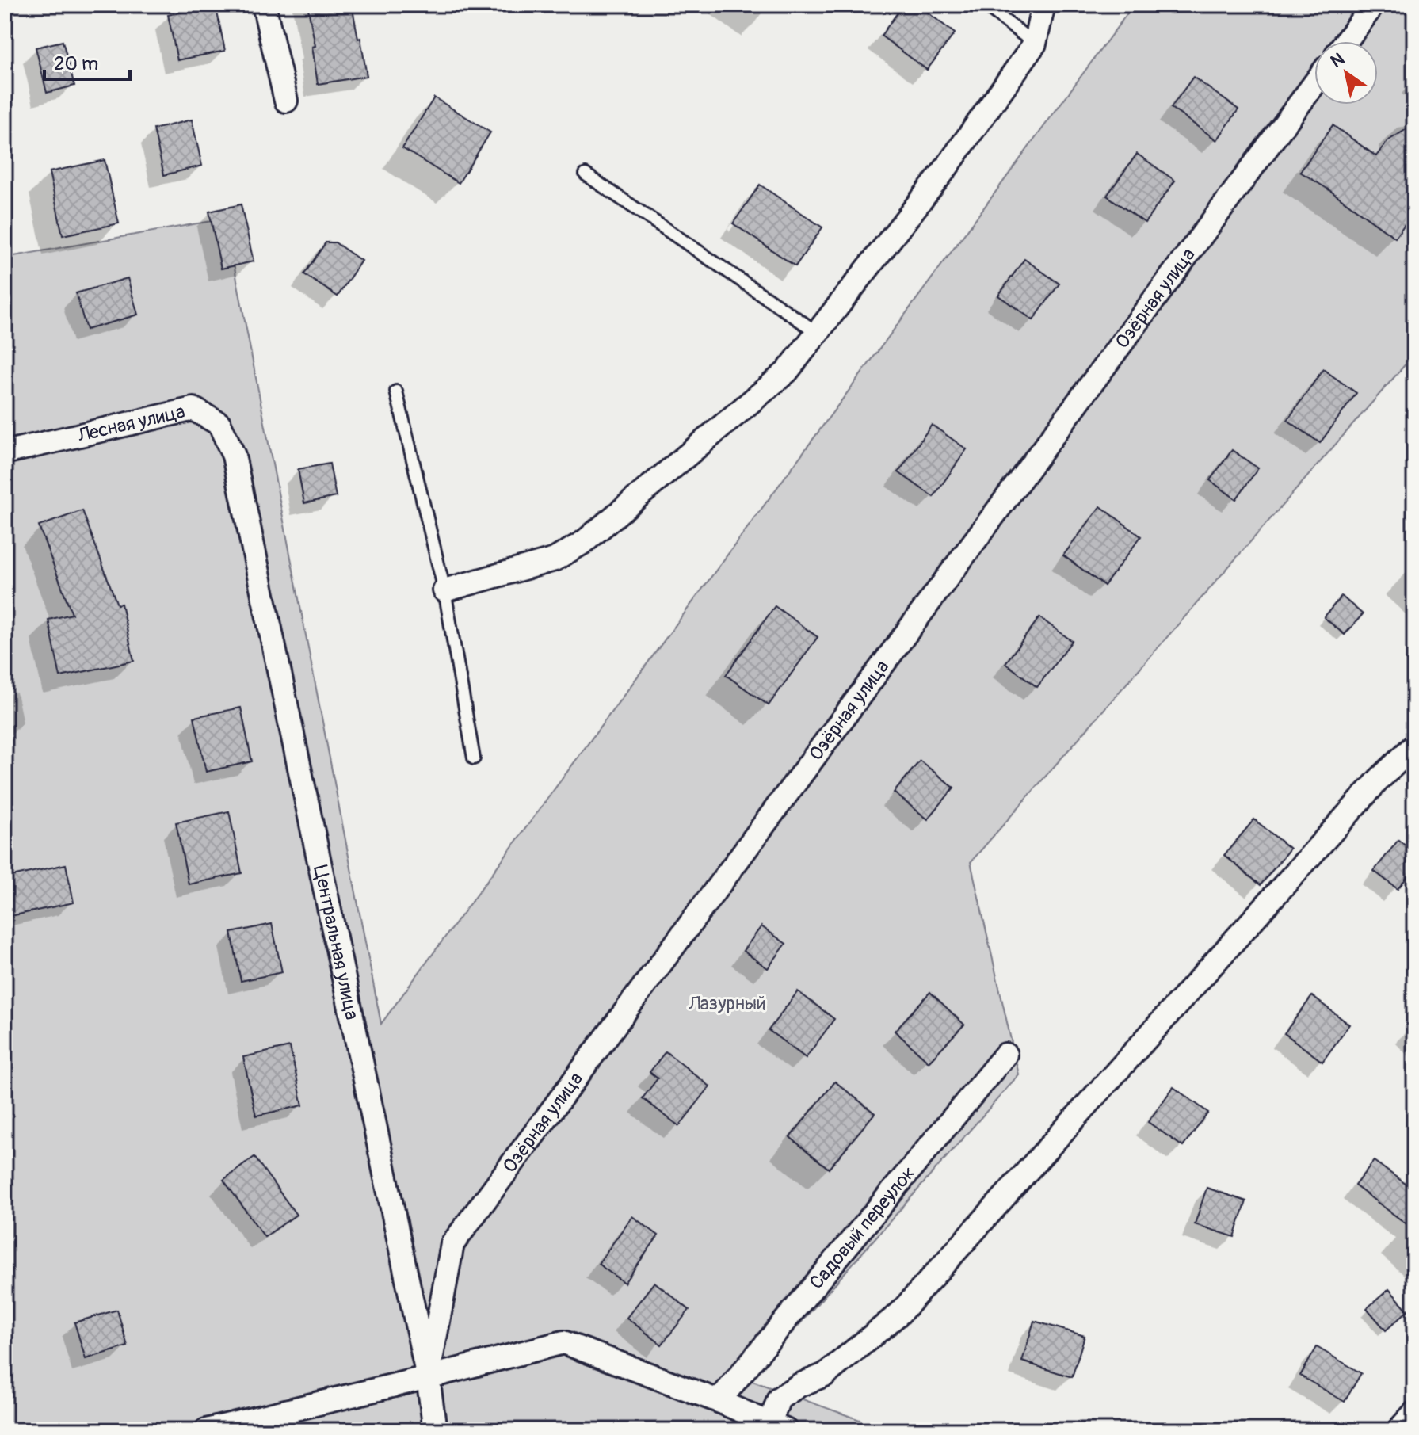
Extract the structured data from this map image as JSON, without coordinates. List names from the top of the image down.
{
  "streets": {
    "street": [
      "Озёрная улица",
      "Лесная улица",
      "Центральная улица",
      "Садовый переулок"
    ]
  },
  "crossings": [
    ["Озёрная улица", "Центральная улица"],
    ["Лесная улица", "Центральная улица"]
  ],
  "parks": ["Лазурный"],
  "scale_bar": "20 m",
  "north": "top left"
}
